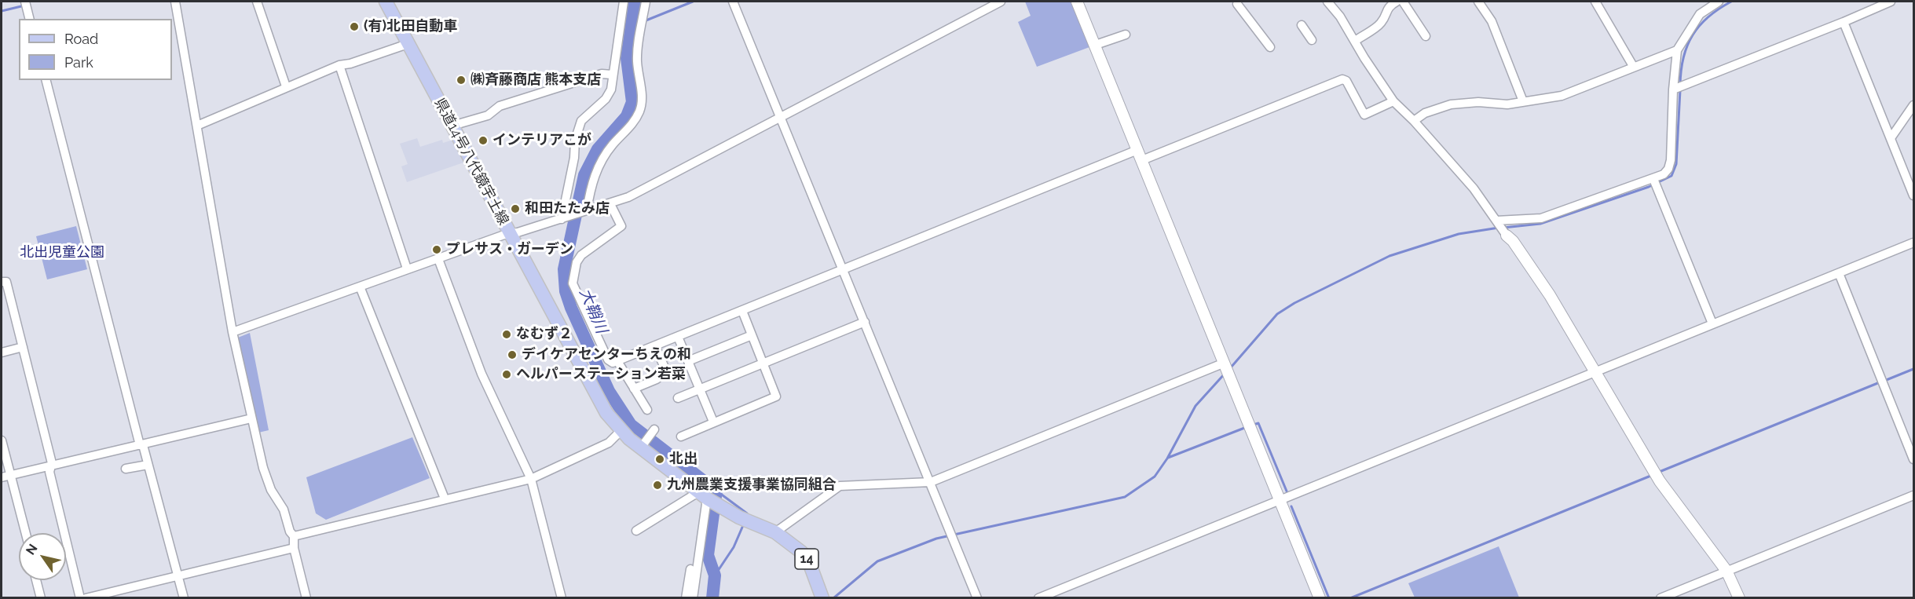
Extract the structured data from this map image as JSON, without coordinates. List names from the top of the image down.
{
  "streets": {
    "main road": ["県道14号八代鏡宇土線", "14"]
  },
  "water": ["大鞘川"],
  "parks": ["北出児童公園"],
  "places": [
    "(有)北田自動車",
    "㈱斉藤商店 熊本支店",
    "インテリアこが",
    "和田たたみ店",
    "プレサス・ガーデン",
    "なむず２",
    "デイケアセンターちえの和",
    "ヘルパーステーション若菜",
    "北出",
    "九州農業支援事業協同組合"
  ],
  "legend": ["Road", "Park"],
  "north": "top left"
}
